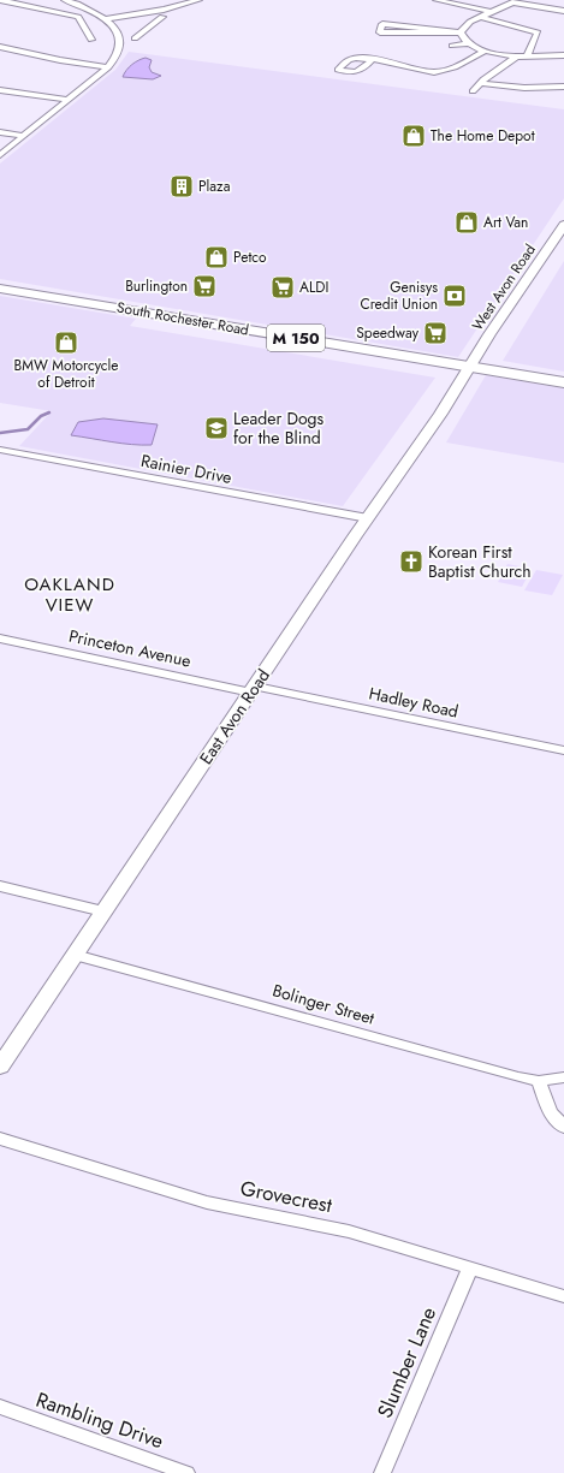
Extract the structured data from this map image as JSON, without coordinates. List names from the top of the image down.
{
  "streets": {
    "main road": [
      "West Avon Road",
      "South Rochester Road",
      "M 150",
      "East Avon Road"
    ],
    "street": [
      "Rainier Drive",
      "Princeton Avenue",
      "Hadley Road",
      "Bolinger Street",
      "Grovecrest",
      "Slumber Lane",
      "Rambling Drive"
    ]
  },
  "crossings": [
    ["West Avon Road", "South Rochester Road"],
    ["West Avon Road", "East Avon Road"],
    ["South Rochester Road", "East Avon Road"],
    ["Rainier Drive", "East Avon Road"],
    ["Princeton Avenue", "Hadley Road"],
    ["Princeton Avenue", "East Avon Road"],
    ["Hadley Road", "East Avon Road"],
    ["East Avon Road", "Bolinger Street"],
    ["Grovecrest", "Slumber Lane"]
  ],
  "districts": ["OAKLAND VIEW"],
  "places": {
    "shop": [
      "The Home Depot",
      "Art Van",
      "Petco",
      "BMW Motorcycle of Detroit"
    ],
    "building": ["Plaza"],
    "supermarket": ["Burlington", "ALDI", "Speedway"],
    "bank": ["Genisys Credit Union"],
    "school or university": ["Leader Dogs for the Blind"],
    "church": ["Korean First Baptist Church"]
  }
}
